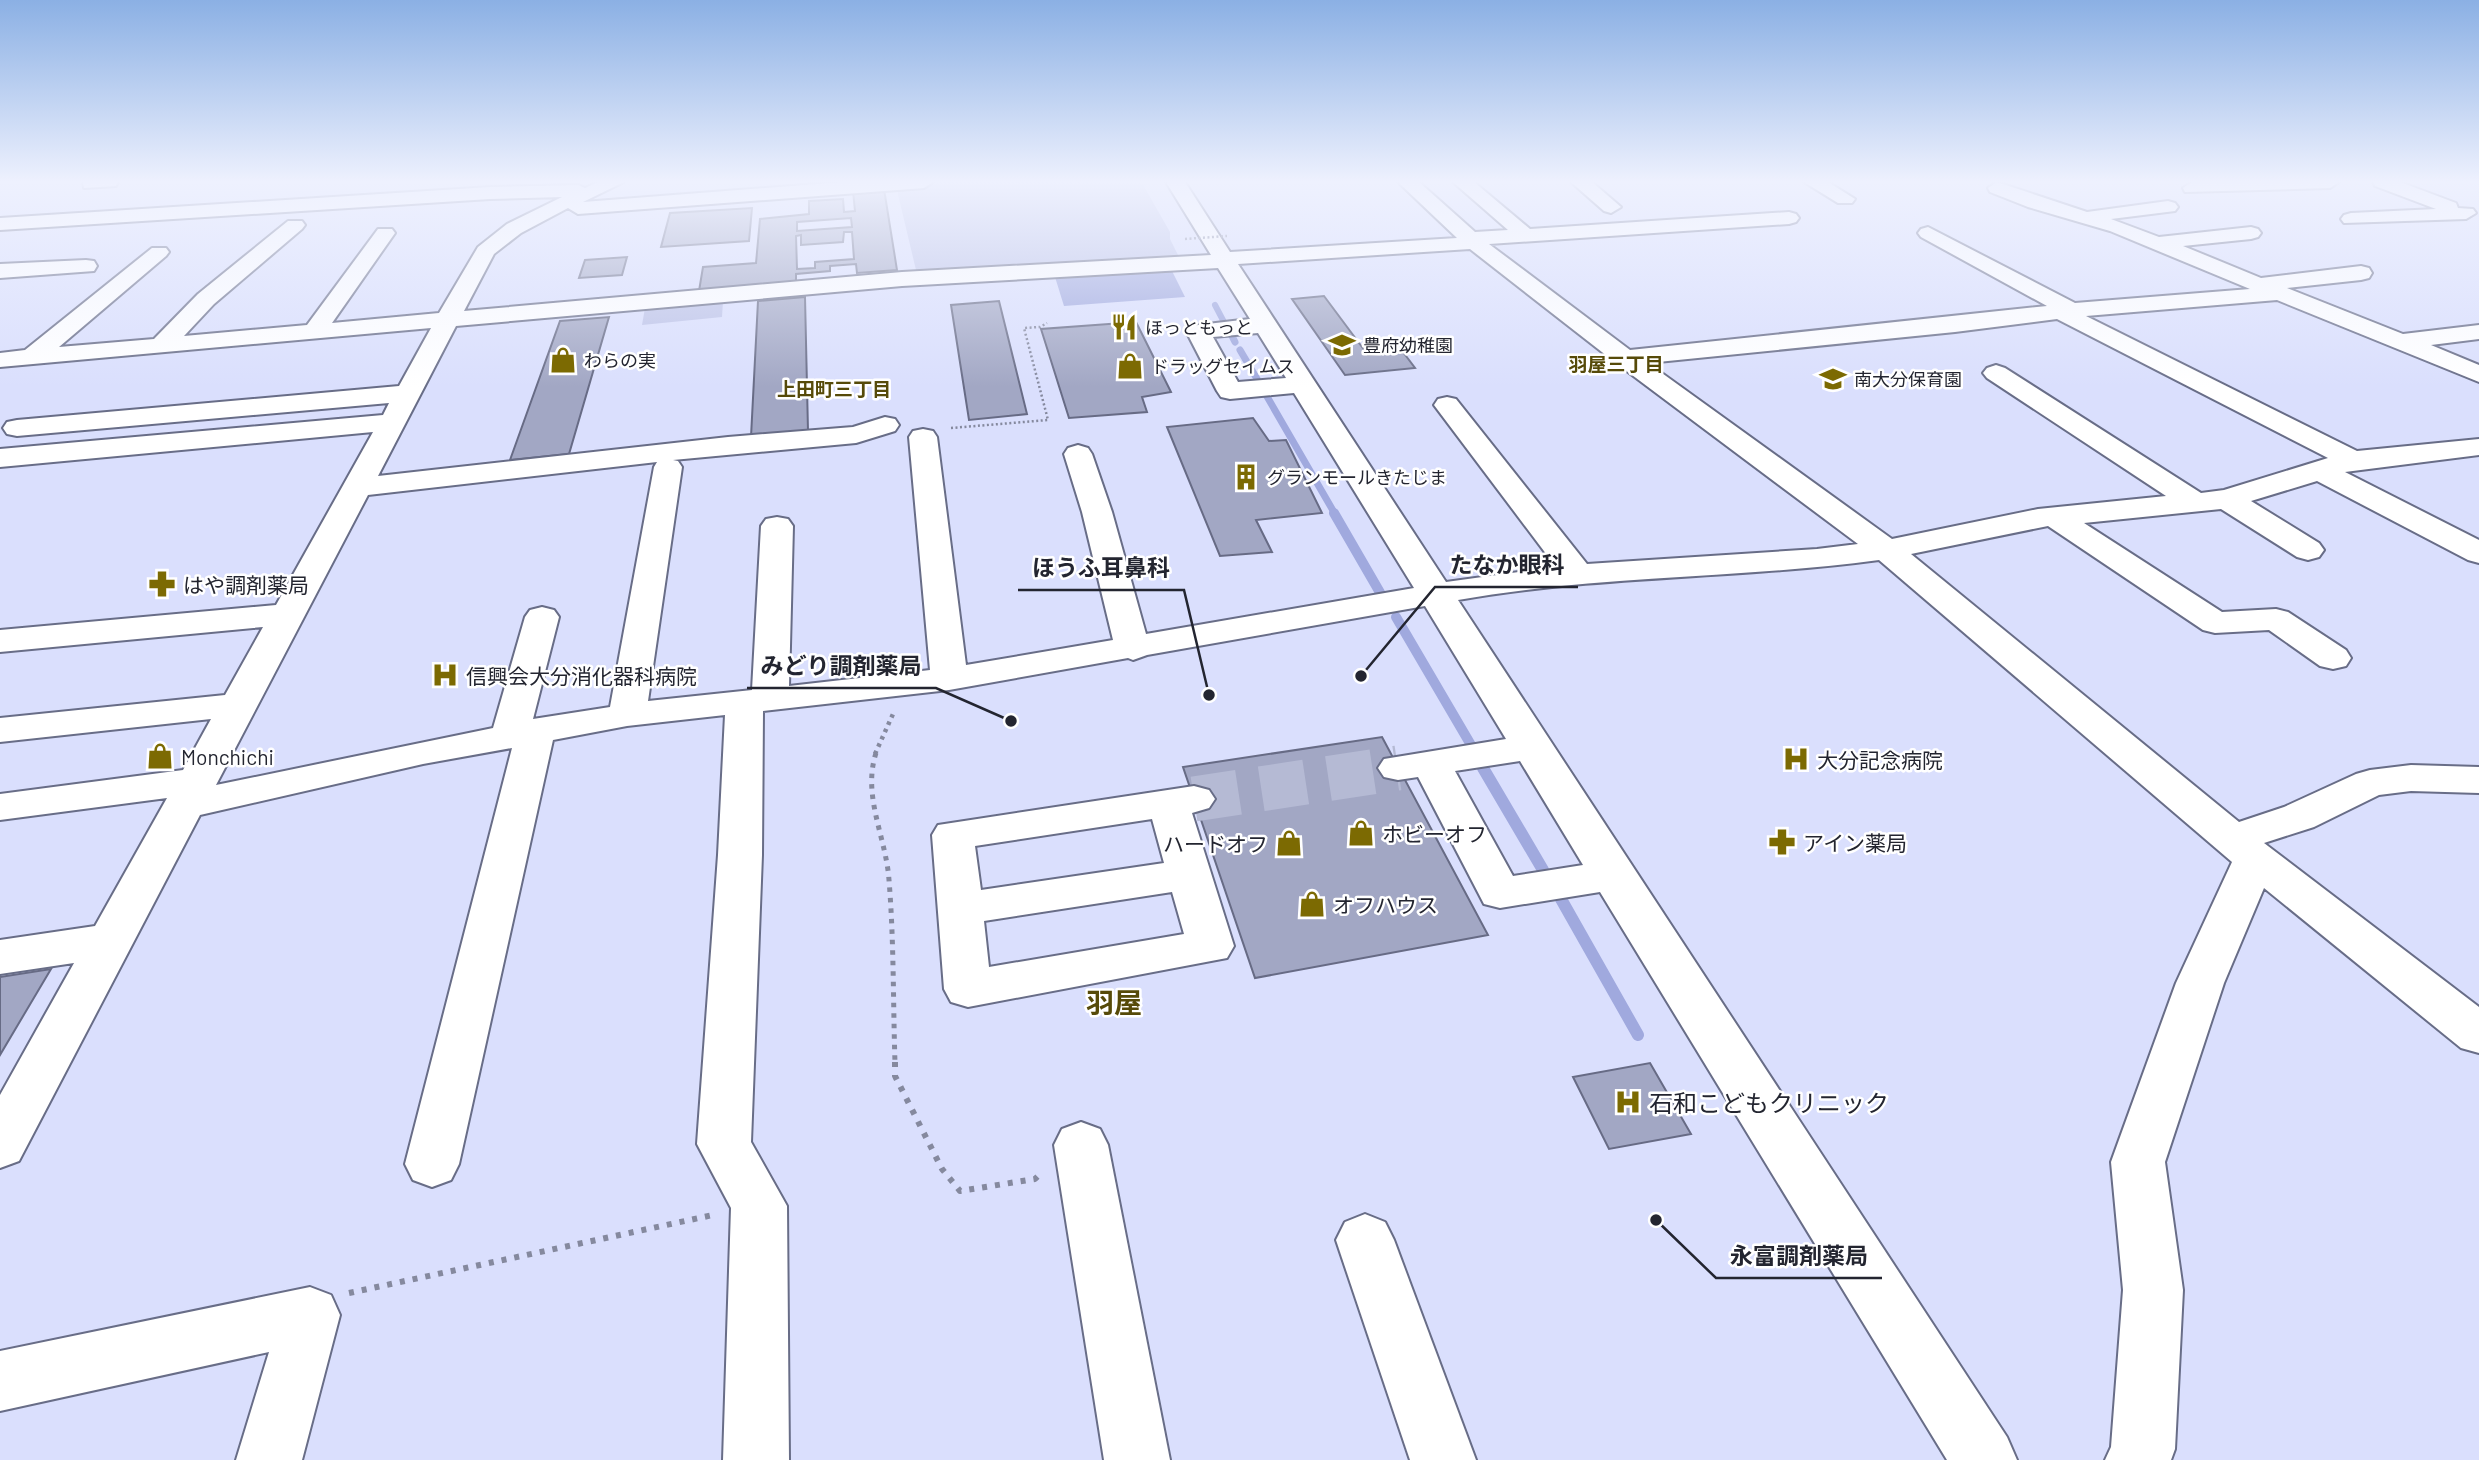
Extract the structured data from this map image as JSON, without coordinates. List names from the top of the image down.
{
  "districts": ["羽屋三丁目", "上田町三丁目", "羽屋"],
  "places": {
    "restaurant": ["ほっともっと"],
    "school or university": ["豊府幼稚園", "南大分保育園"],
    "shop": [
      "わらの実",
      "ドラッグセイムス",
      "Monchichi",
      "ホビーオフ",
      "ハードオフ",
      "オフハウス"
    ],
    "building": ["グランモールきたじま"],
    "pharmacy": ["はや調剤薬局", "アイン薬局"],
    "hospital": ["信興会大分消化器科病院", "大分記念病院", "石和こどもクリニック"],
    "other": [
      "たなか眼科",
      "ほうふ耳鼻科",
      "みどり調剤薬局",
      "永富調剤薬局"
    ]
  }
}
